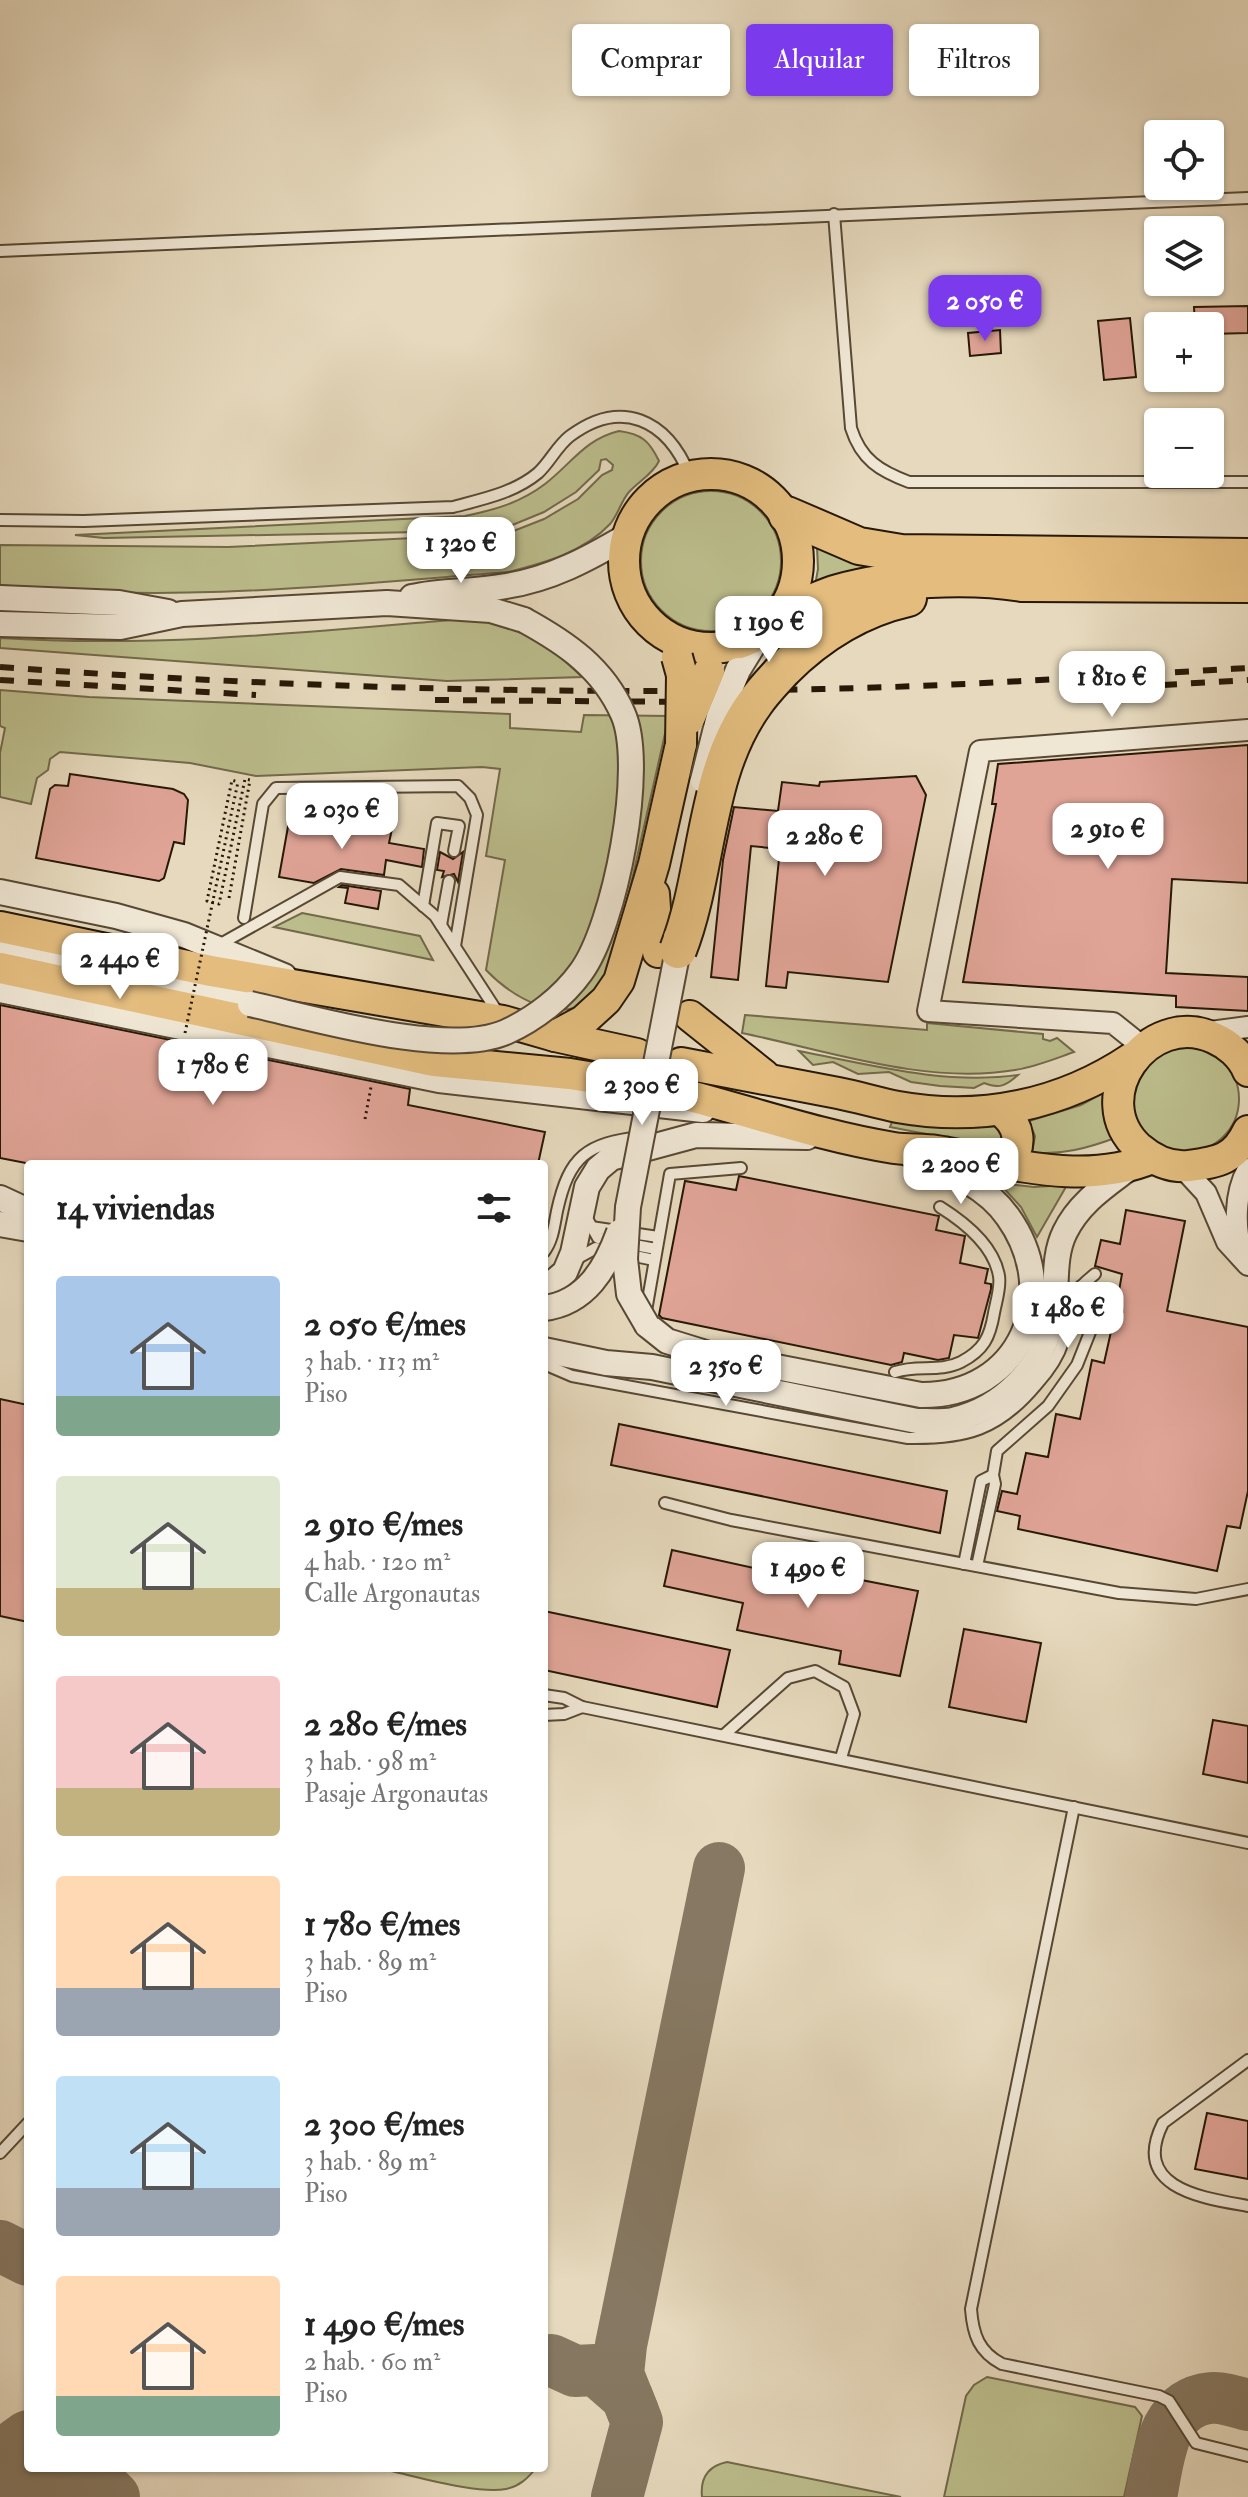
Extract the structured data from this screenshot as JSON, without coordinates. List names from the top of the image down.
{
  "page": {
    "chip": ["Comprar", "Alquilar", "Filtros"],
    "map_buttons": ["+", "−"],
    "price": [
      "2 050 €",
      "1 320 €",
      "1 190 €",
      "1 810 €",
      "2 030 €",
      "2 910 €",
      "2 280 €",
      "2 440 €",
      "1 780 €",
      "2 300 €",
      "2 200 €",
      "1 480 €",
      "2 350 €",
      "1 490 €"
    ],
    "heading": "14 viviendas",
    "list": [
      {
        "name": "2 050 €/mes",
        "note": "3 hab. · 113 m² · Piso"
      },
      {
        "name": "2 910 €/mes",
        "note": "4 hab. · 120 m² · Calle Argonautas"
      },
      {
        "name": "2 280 €/mes",
        "note": "3 hab. · 98 m² · Pasaje Argonautas"
      },
      {
        "name": "1 780 €/mes",
        "note": "3 hab. · 89 m² · Piso"
      },
      {
        "name": "2 300 €/mes",
        "note": "3 hab. · 89 m² · Piso"
      },
      {
        "name": "1 490 €/mes",
        "note": "2 hab. · 60 m² · Piso"
      }
    ]
  }
}
